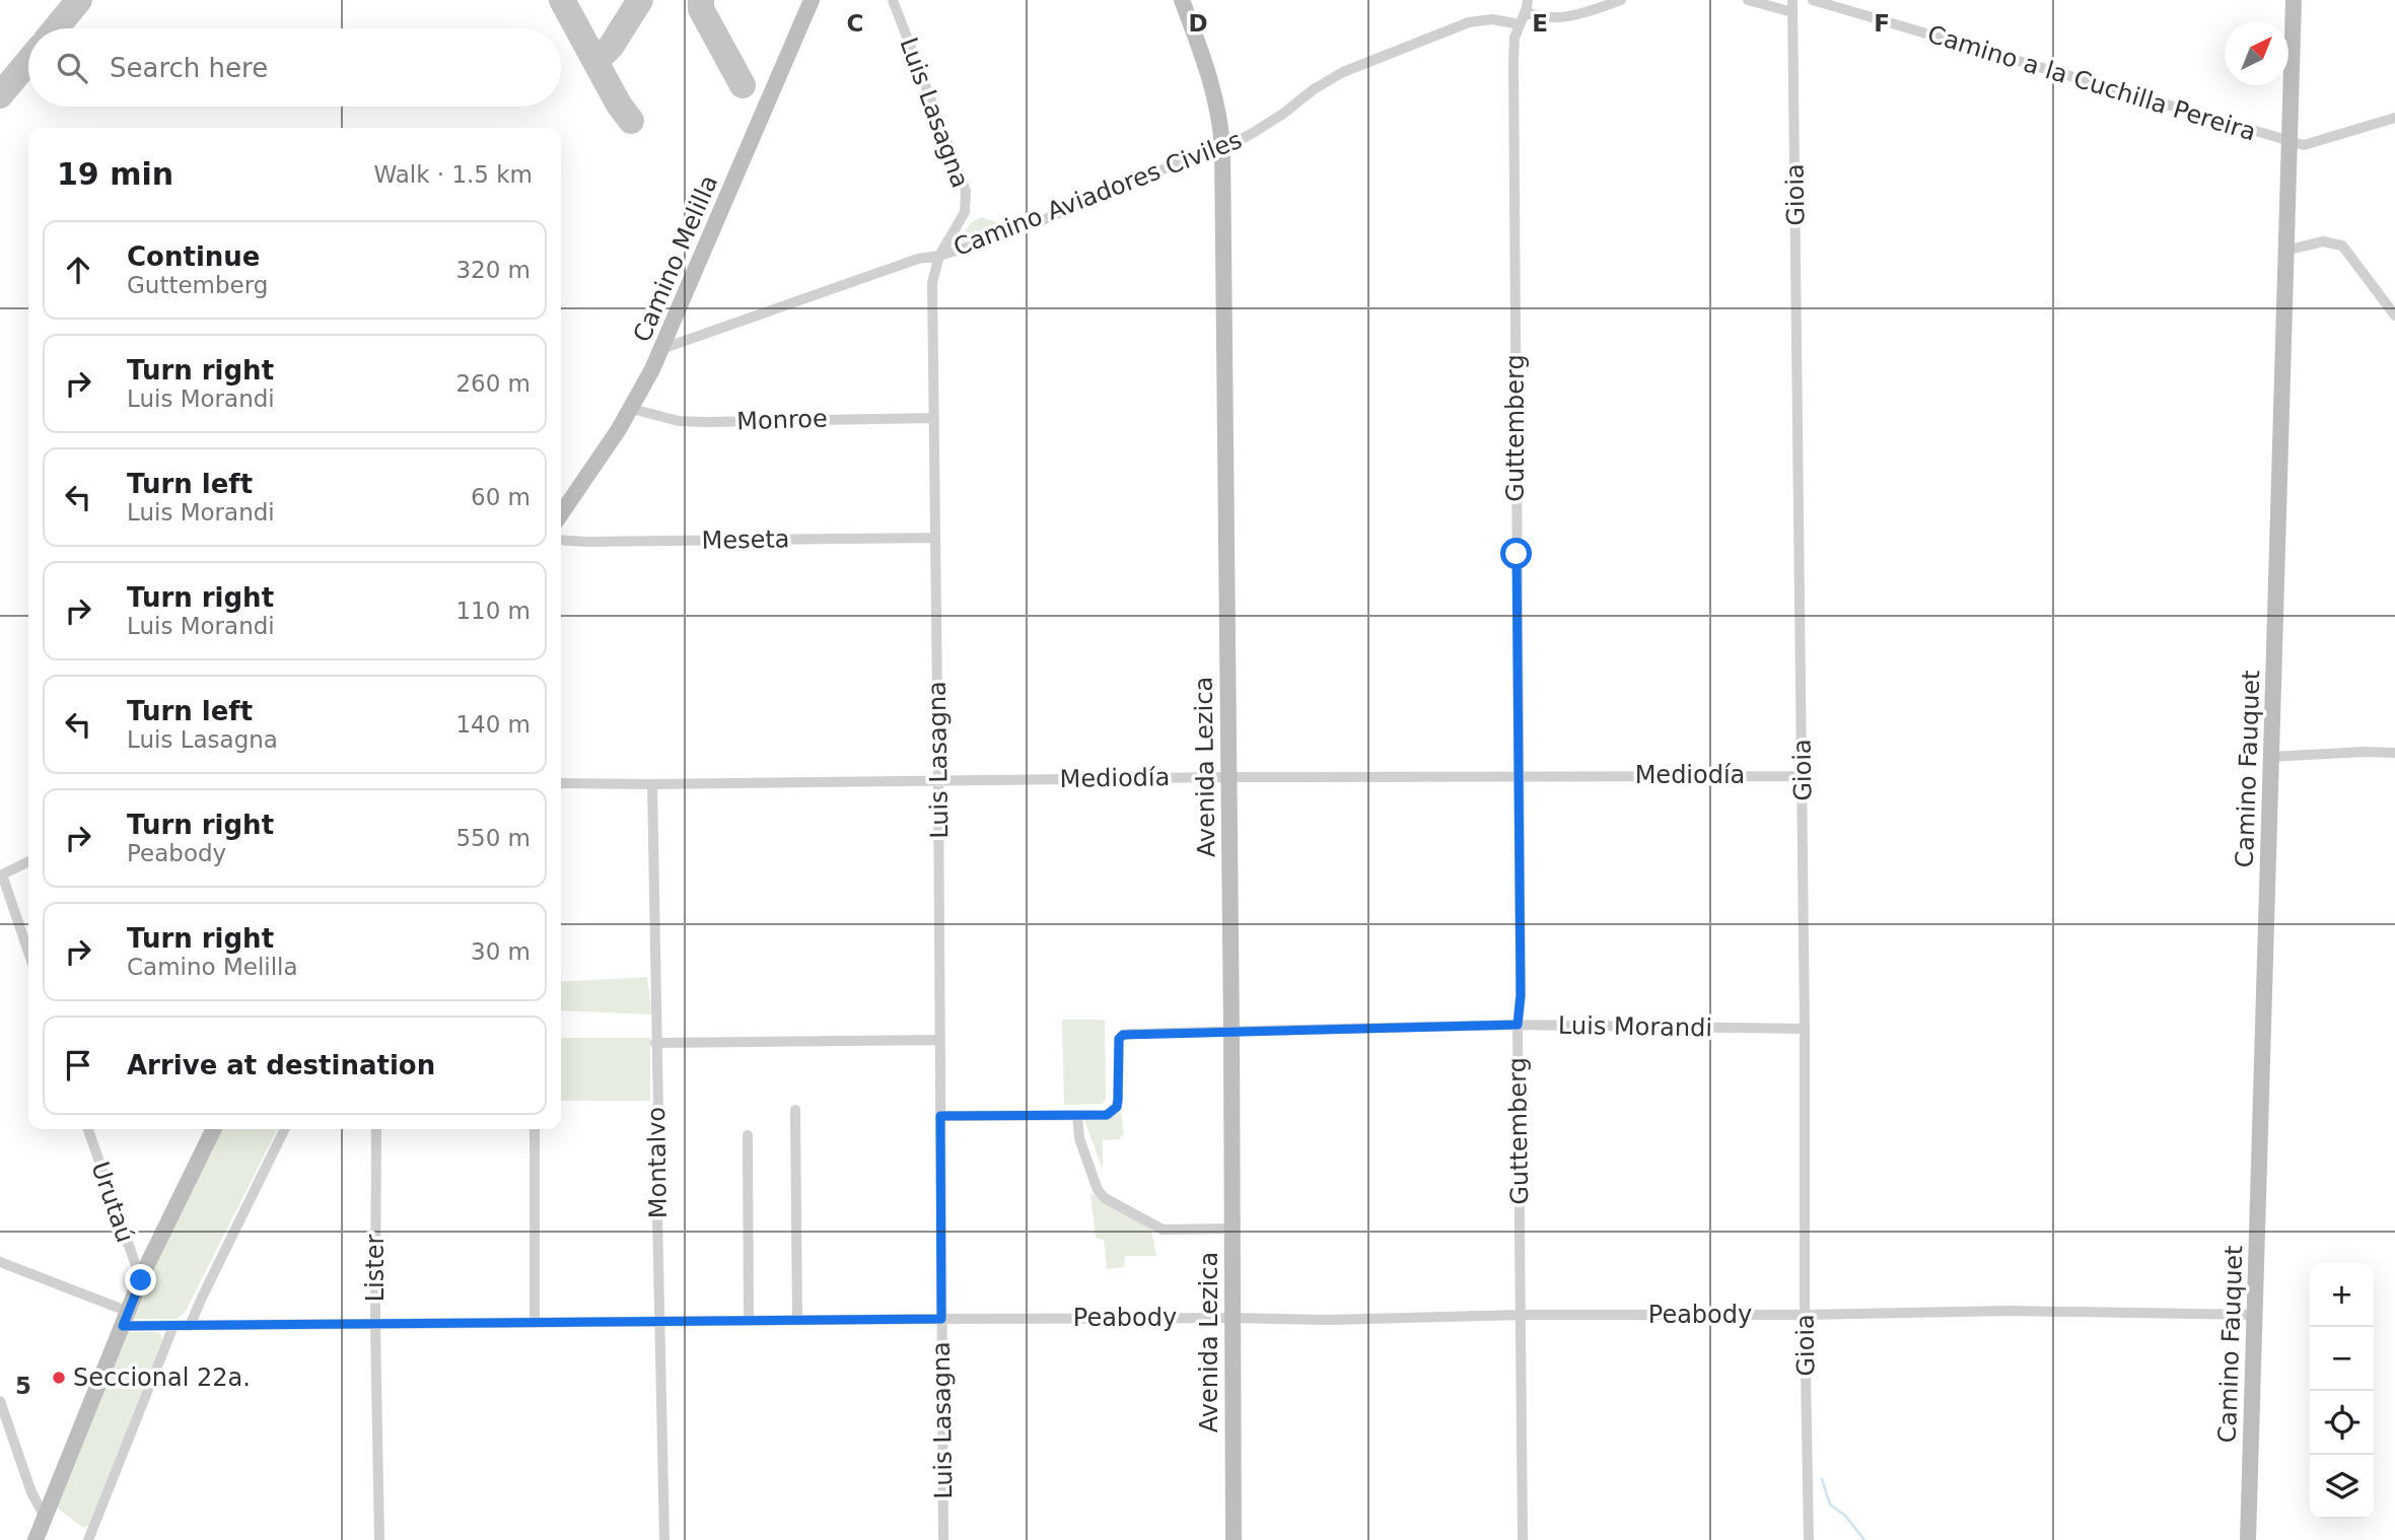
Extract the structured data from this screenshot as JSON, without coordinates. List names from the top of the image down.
{
  "streets": {
    "street": [
      "Camino a la Cuchilla Pereira",
      "Luis Lasagna",
      "Camino Aviadores Civiles",
      "Gioia",
      "Camino Melilla",
      "Monroe",
      "Guttemberg",
      "Meseta",
      "Avenida Lezica",
      "Camino Fauquet",
      "Mediodía",
      "Luis Morandi",
      "Montalvo",
      "Urutaú",
      "Lister",
      "Peabody"
    ]
  },
  "crossings": [
    ["Camino a la Cuchilla Pereira", "Camino Fauquet"],
    ["Luis Lasagna", "Camino Aviadores Civiles"],
    ["Luis Lasagna", "Monroe"],
    ["Luis Lasagna", "Meseta"],
    ["Luis Lasagna", "Mediodía"],
    ["Luis Lasagna", "Luis Morandi"],
    ["Luis Lasagna", "Peabody"],
    ["Camino Aviadores Civiles", "Camino Melilla"],
    ["Camino Aviadores Civiles", "Guttemberg"],
    ["Camino Aviadores Civiles", "Avenida Lezica"],
    ["Gioia", "Mediodía"],
    ["Gioia", "Luis Morandi"],
    ["Gioia", "Peabody"],
    ["Camino Melilla", "Monroe"],
    ["Guttemberg", "Mediodía"],
    ["Guttemberg", "Luis Morandi"],
    ["Guttemberg", "Peabody"],
    ["Avenida Lezica", "Mediodía"],
    ["Avenida Lezica", "Luis Morandi"],
    ["Avenida Lezica", "Peabody"],
    ["Camino Fauquet", "Peabody"],
    ["Mediodía", "Montalvo"],
    ["Montalvo", "Peabody"],
    ["Lister", "Peabody"]
  ],
  "places": ["Seccional 22a."],
  "north": "top right",
  "page": {
    "search": "Search here",
    "heading": ["19 min", "Walk · 1.5 km"],
    "list": [
      ["Continue", "Guttemberg", "320 m"],
      ["Turn right", "Luis Morandi", "260 m"],
      ["Turn left", "Luis Morandi", "60 m"],
      ["Turn right", "Luis Morandi", "110 m"],
      ["Turn left", "Luis Lasagna", "140 m"],
      ["Turn right", "Peabody", "550 m"],
      ["Turn right", "Camino Melilla", "30 m"],
      "Arrive at destination"
    ],
    "map_buttons": ["+", "−"]
  },
  "grid": {
    "columns": [
      "C",
      "D",
      "E",
      "F"
    ],
    "rows": ["5"]
  }
}
